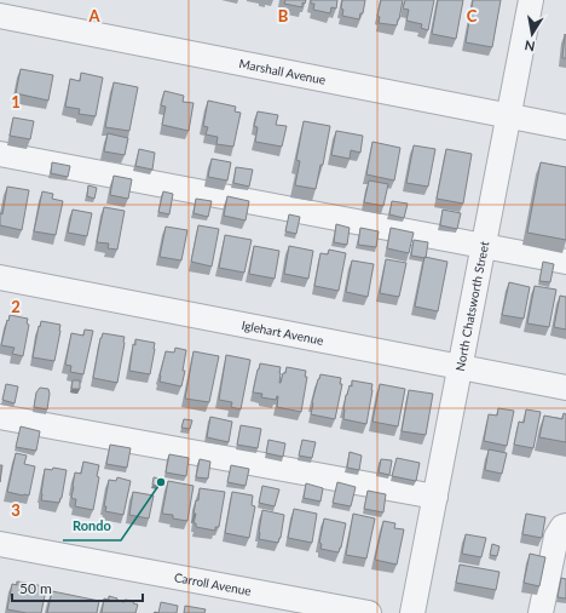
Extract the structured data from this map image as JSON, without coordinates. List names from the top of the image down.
{
  "streets": {
    "street": [
      "Marshall Avenue",
      "North Chatsworth Street",
      "Iglehart Avenue",
      "Carroll Avenue"
    ]
  },
  "crossings": [
    ["Marshall Avenue", "North Chatsworth Street"],
    ["North Chatsworth Street", "Iglehart Avenue"]
  ],
  "places": ["Rondo"],
  "scale_bar": "50 m",
  "north": "bottom",
  "grid": {
    "columns": ["A", "B", "C"],
    "rows": ["1", "2", "3"]
  }
}
